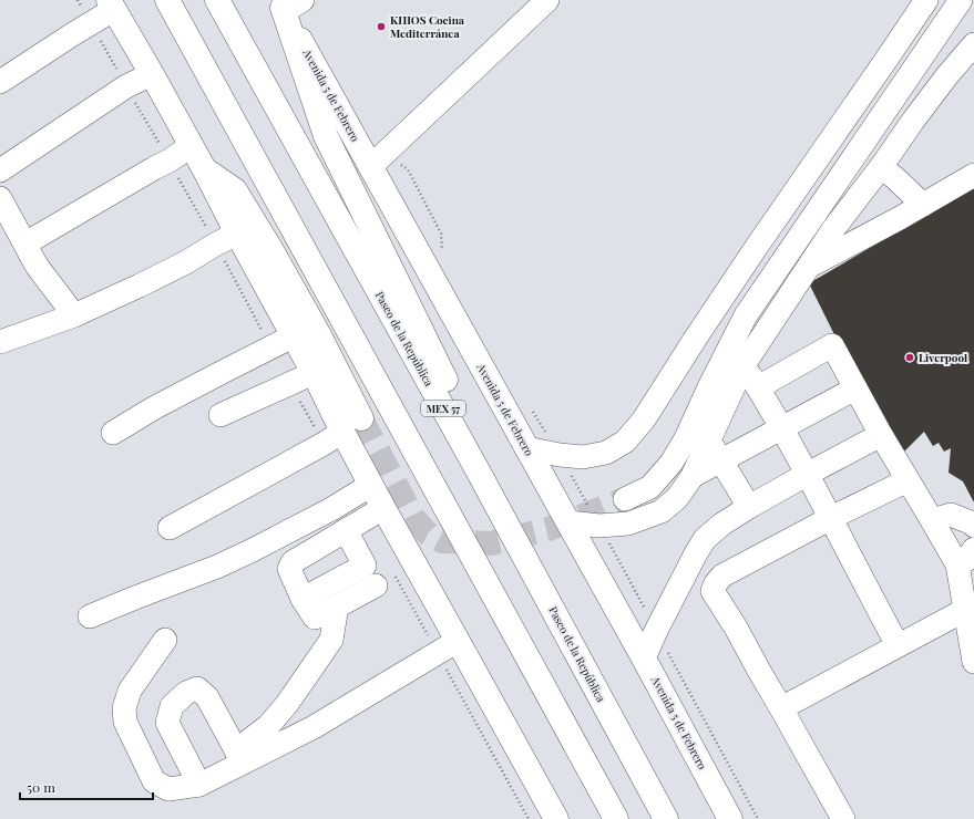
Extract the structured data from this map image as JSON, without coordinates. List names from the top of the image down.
{
  "streets": {
    "main road": ["Avenida 5 de Febrero", "Paseo de la República", "MEX 57"]
  },
  "places": ["KHIOS Cocina Mediterránea", "Liverpool"],
  "scale_bar": "50 m"
}
